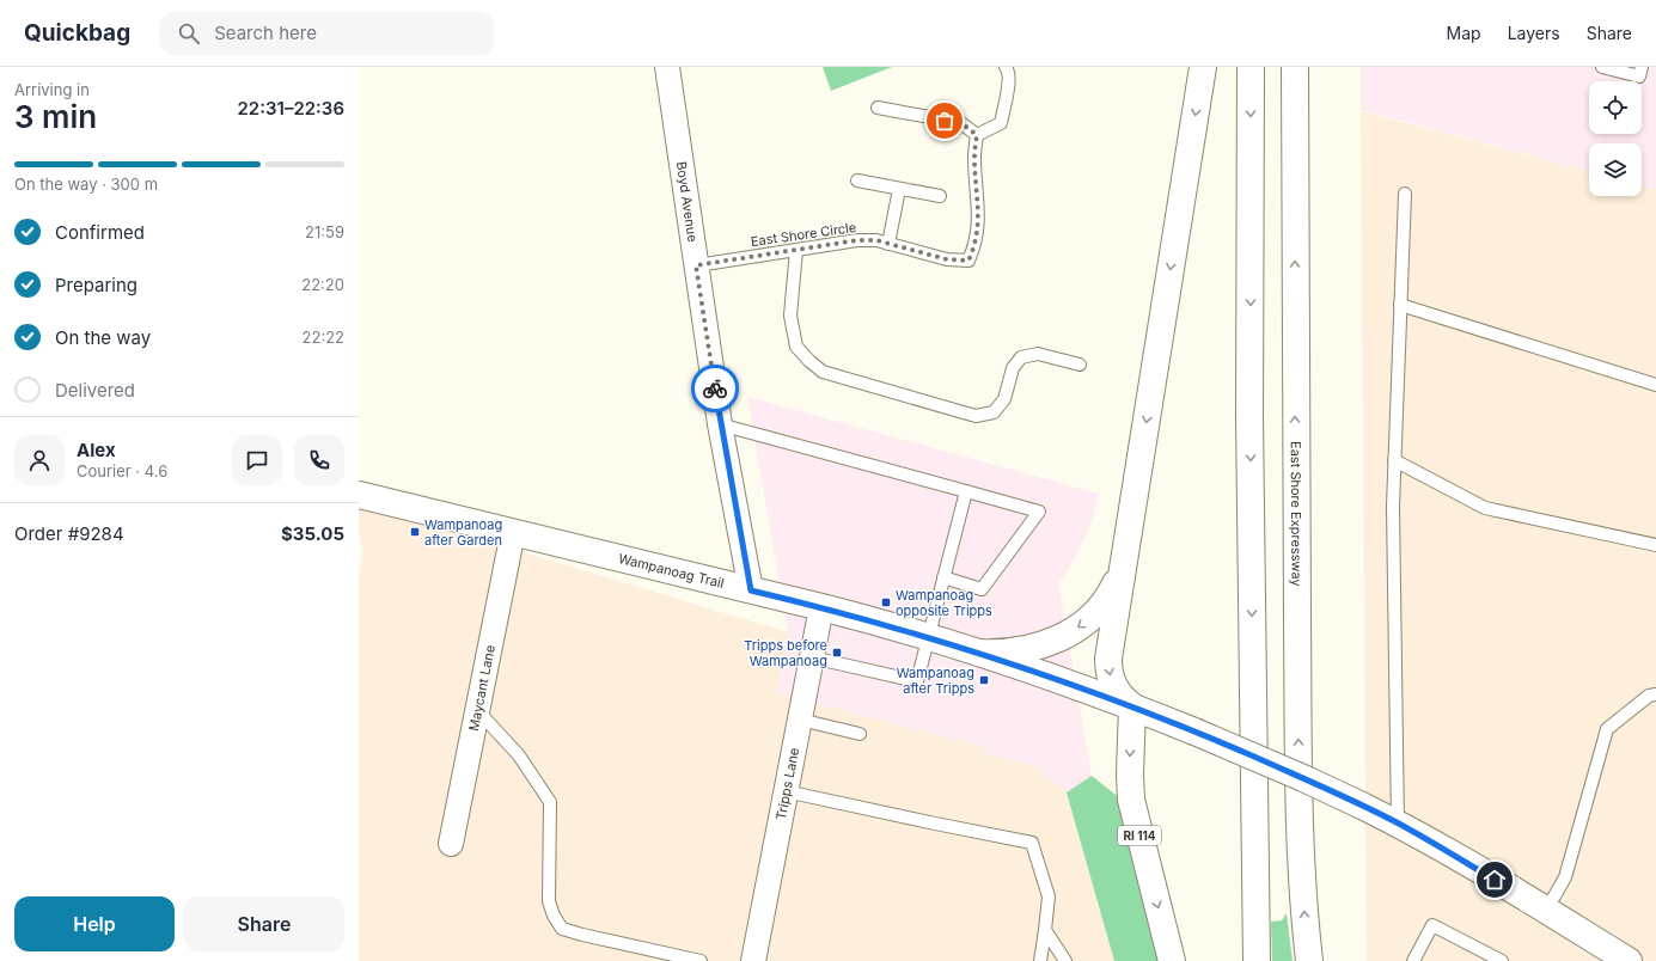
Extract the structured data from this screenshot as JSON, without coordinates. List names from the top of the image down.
{
  "streets": {
    "main road": ["East Shore Expressway", "Wampanoag Trail", "RI 114"],
    "street": ["Boyd Avenue", "Maycant Lane", "Tripps Lane"],
    "lane": ["East Shore Circle"]
  },
  "crossings": [
    ["Boyd Avenue", "East Shore Circle"],
    ["Boyd Avenue", "Wampanoag Trail"],
    ["Wampanoag Trail", "Maycant Lane"],
    ["Wampanoag Trail", "Tripps Lane"],
    ["Wampanoag Trail", "RI 114"]
  ],
  "places": {
    "transit": [
      "Wampanoag after Garden",
      "Wampanoag opposite Tripps",
      "Tripps before Wampanoag",
      "Wampanoag after Tripps"
    ]
  },
  "page": {
    "header": "Quickbag",
    "search": "Search here",
    "nav": ["Map", "Layers", "Share"],
    "heading": ["3 min", "Arriving in", "22:31–22:36"],
    "panel": [
      "Alex",
      "Courier · 4.6",
      "Order #9284",
      "$35.05"
    ],
    "bar": "On the way · 300 m",
    "list": [
      ["Confirmed", "21:59"],
      ["Preparing", "22:20"],
      ["On the way", "22:22"],
      "Delivered"
    ],
    "buttons": ["Help", "Share"]
  }
}
